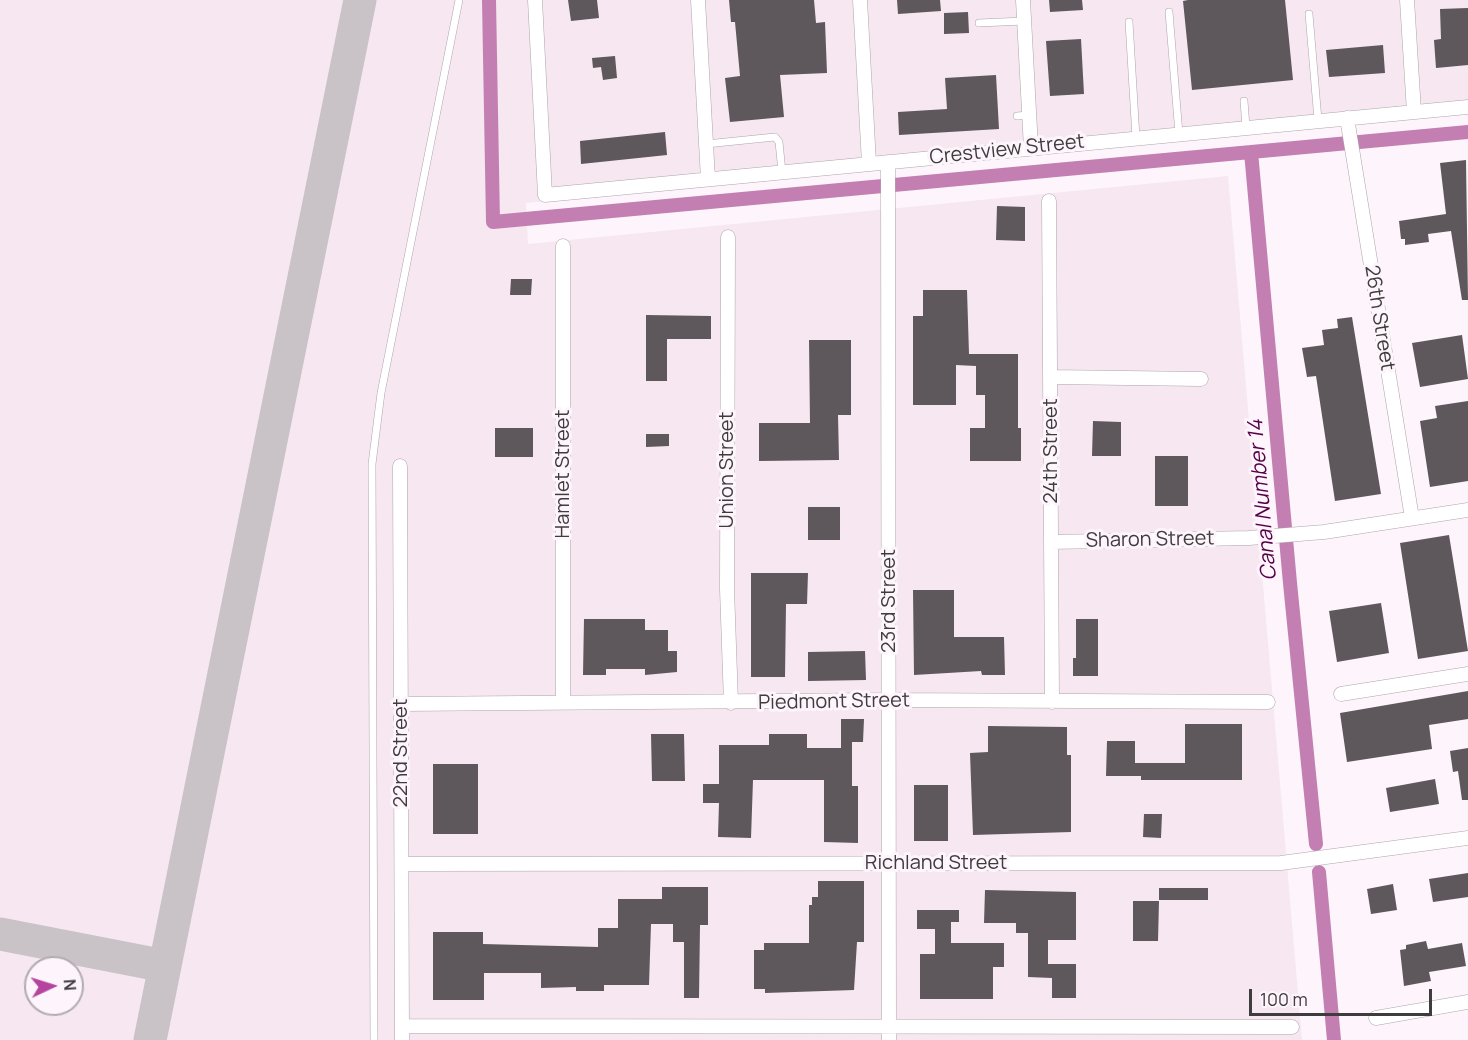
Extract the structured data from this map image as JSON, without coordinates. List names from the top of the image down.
{
  "streets": {
    "street": [
      "Crestview Street",
      "26th Street",
      "24th Street",
      "Union Street",
      "Hamlet Street",
      "Sharon Street",
      "23rd Street",
      "Piedmont Street",
      "22nd Street",
      "Richland Street"
    ]
  },
  "crossings": [
    ["Crestview Street", "26th Street"],
    ["Crestview Street", "23rd Street"],
    ["26th Street", "Sharon Street"],
    ["24th Street", "Sharon Street"],
    ["24th Street", "Piedmont Street"],
    ["Union Street", "Piedmont Street"],
    ["Hamlet Street", "Piedmont Street"],
    ["23rd Street", "Piedmont Street"],
    ["23rd Street", "Richland Street"],
    ["Piedmont Street", "22nd Street"],
    ["22nd Street", "Richland Street"]
  ],
  "water": ["Canal Number 14"],
  "scale_bar": "100 m",
  "north": "right"
}
